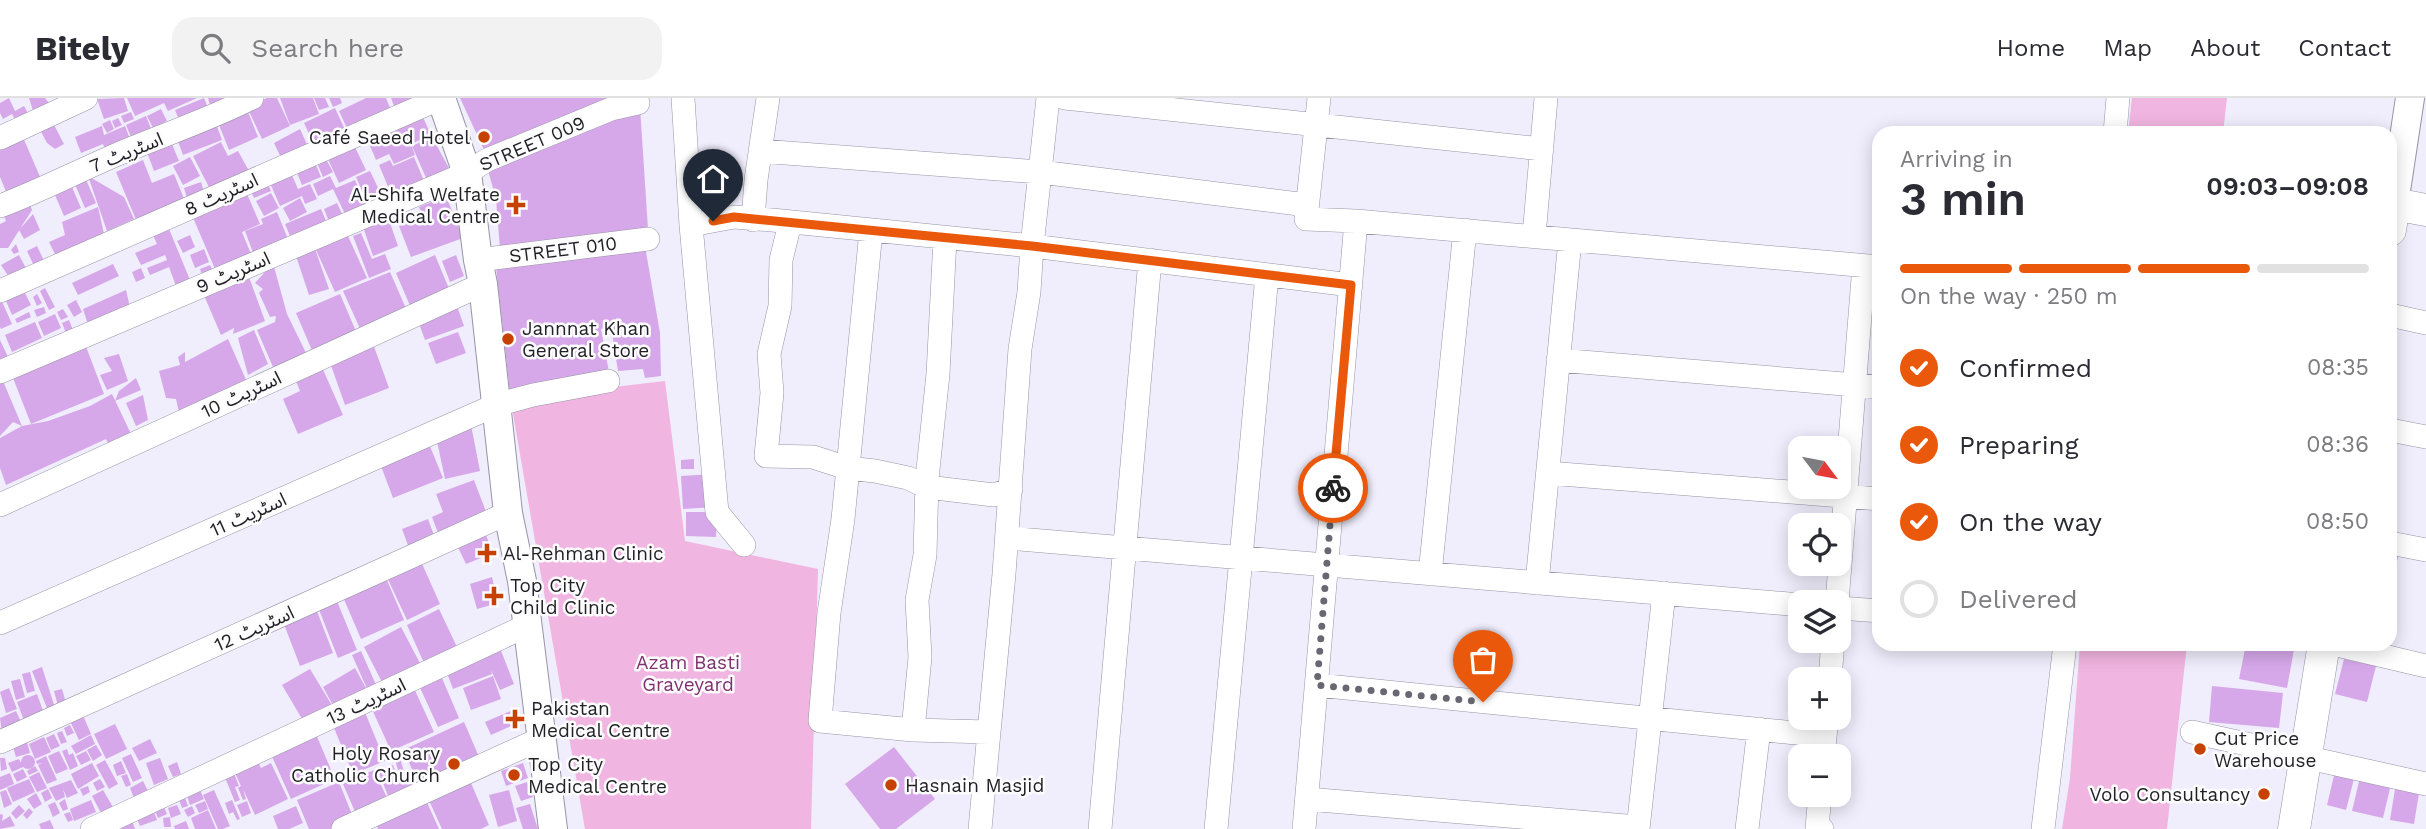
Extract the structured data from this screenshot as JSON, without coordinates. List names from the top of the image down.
{
  "streets": {
    "street": [
      "STREET 009",
      "اسٹریٹ 7",
      "اسٹریٹ 8",
      "STREET 010",
      "اسٹریٹ 9",
      "اسٹریٹ 10",
      "اسٹریٹ 11",
      "اسٹریٹ 12",
      "اسٹریٹ 13"
    ]
  },
  "crossings": [
    ["STREET 009", "اسٹریٹ 9"],
    ["STREET 010", "اسٹریٹ 10"]
  ],
  "parks": ["Azam Basti Graveyard"],
  "places": {
    "other": [
      "Café Saeed Hotel",
      "Jannnat Khan General Store",
      "Cut Price Warehouse",
      "Holy Rosary Catholic Church",
      "Top City Medical Centre",
      "Hasnain Masjid",
      "Volo Consultancy"
    ],
    "health": [
      "Al-Shifa Welfate Medical Centre",
      "Al-Rehman Clinic",
      "Top City Child Clinic",
      "Pakistan Medical Centre"
    ]
  },
  "north": "bottom right",
  "page": {
    "header": "Bitely",
    "search": "Search here",
    "nav": [
      "Home",
      "Map",
      "About",
      "Contact"
    ],
    "heading": ["3 min", "Arriving in", "09:03–09:08"],
    "bar": "On the way · 250 m",
    "list": [
      ["Confirmed", "08:35"],
      ["Preparing", "08:36"],
      ["On the way", "08:50"],
      "Delivered"
    ],
    "map_buttons": ["+", "−"]
  }
}
